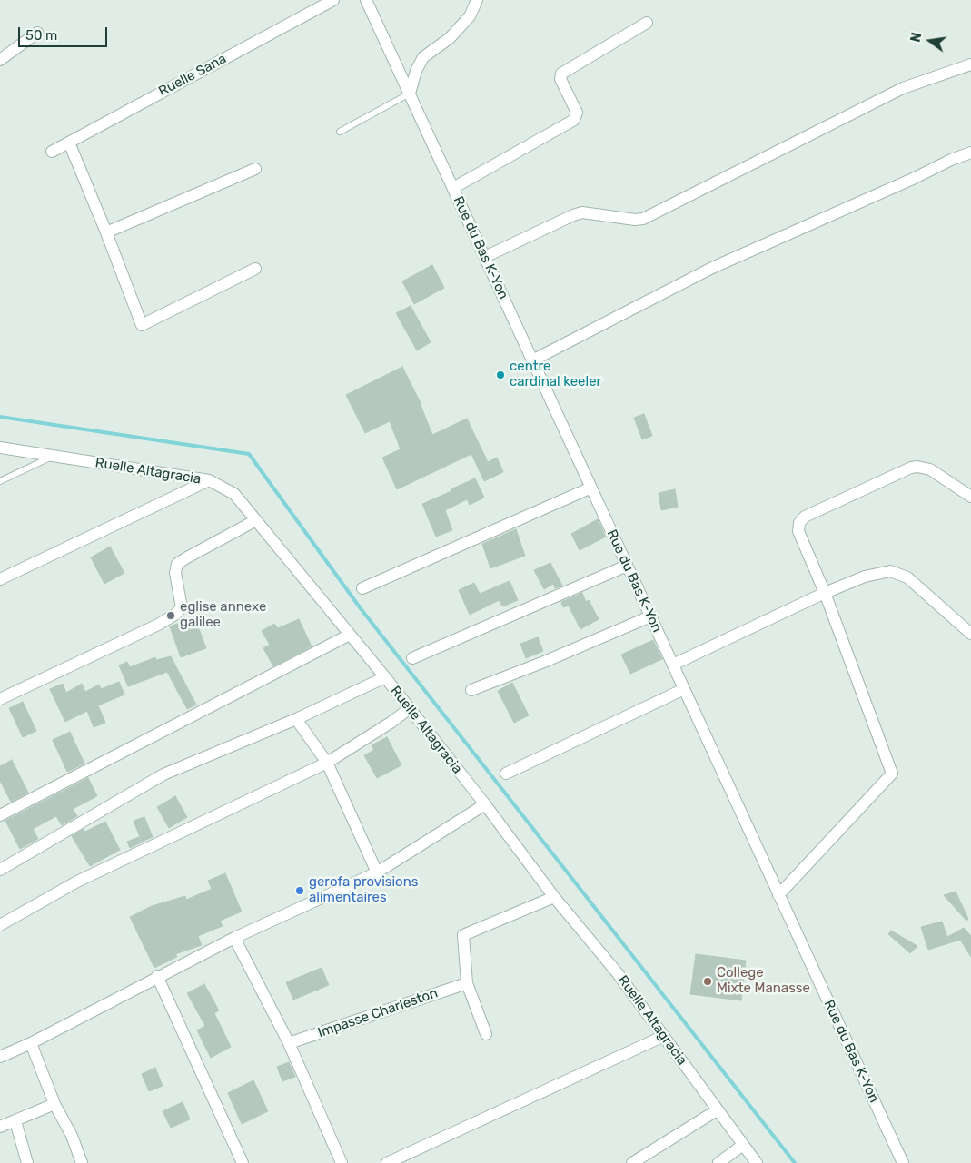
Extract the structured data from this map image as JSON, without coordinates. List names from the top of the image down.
{
  "streets": {
    "street": [
      "Ruelle Sana",
      "Rue du Bas K-Yon",
      "Ruelle Altagracia",
      "Impasse Charleston"
    ]
  },
  "places": [
    "centre cardinal keeler",
    "eglise annexe galilee",
    "gerofa provisions alimentaires",
    "College Mixte Manasse"
  ],
  "scale_bar": "50 m",
  "north": "left"
}
